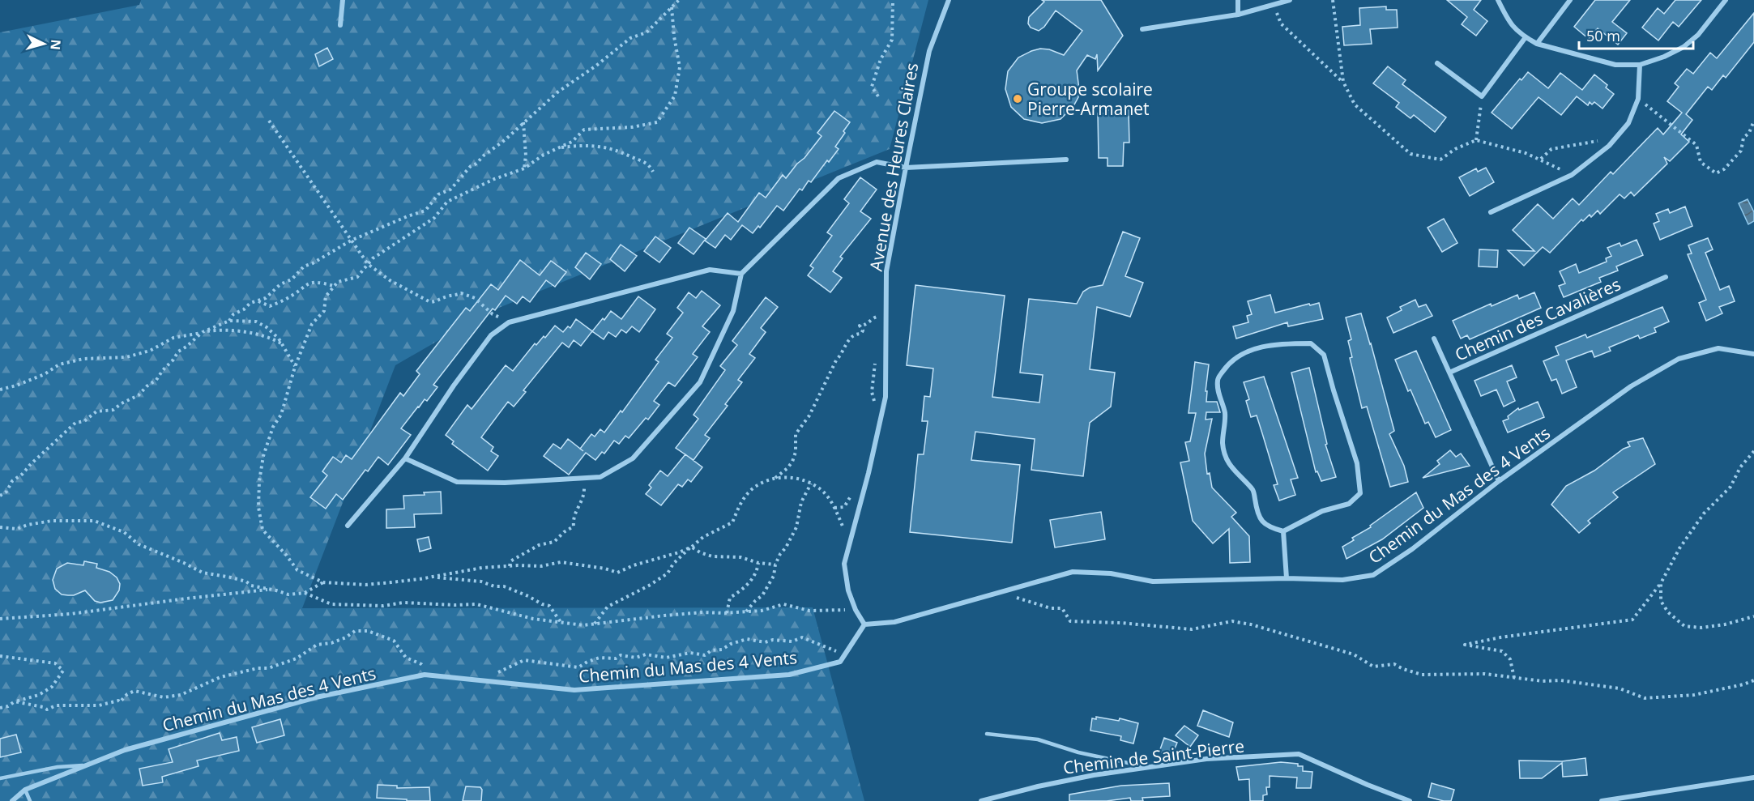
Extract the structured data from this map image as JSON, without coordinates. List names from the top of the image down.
{
  "streets": {
    "street": [
      "Avenue des Heures Claires",
      "Chemin des Cavalières",
      "Chemin du Mas des 4 Vents",
      "Chemin de Saint-Pierre"
    ]
  },
  "crossings": [
    ["Avenue des Heures Claires", "Chemin du Mas des 4 Vents"],
    ["Chemin des Cavalières", "Chemin du Mas des 4 Vents"]
  ],
  "places": ["Groupe scolaire Pierre-Armanet"],
  "scale_bar": "50 m",
  "north": "right"
}
